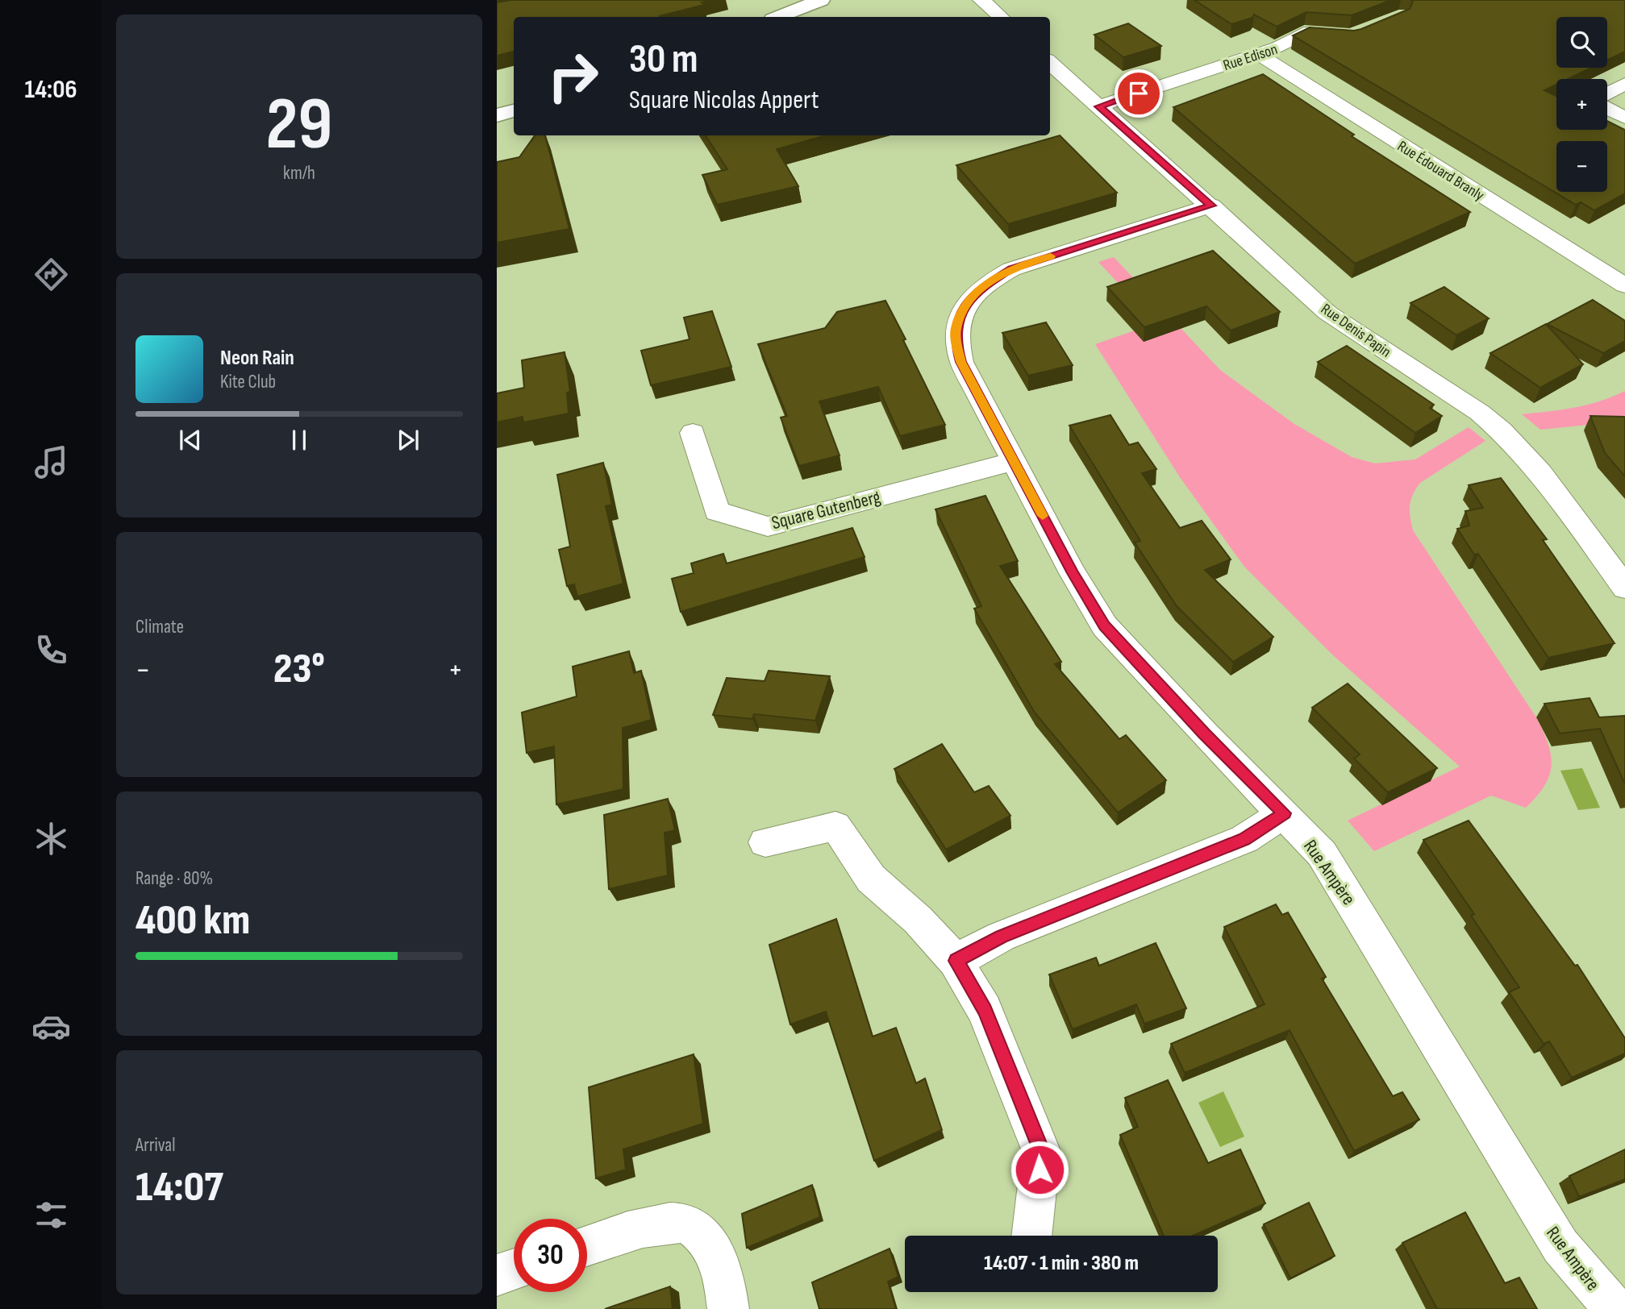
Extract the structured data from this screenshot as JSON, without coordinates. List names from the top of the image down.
{
  "streets": {
    "street": [
      "Rue Edison",
      "Rue Édouard Branly",
      "Rue Denis Papin",
      "Square Gutenberg",
      "Rue Ampère"
    ]
  },
  "crossings": [
    ["Rue Edison", "Rue Édouard Branly"],
    ["Rue Edison", "Rue Denis Papin"],
    ["Rue Denis Papin", "Rue Ampère"],
    ["Square Gutenberg", "Rue Ampère"]
  ],
  "page": {
    "tabs": "14:06",
    "tile": [
      ["29", "km/h"],
      "Climate",
      ["Range · 80%", "400 km"],
      ["Arrival", "14:07"]
    ],
    "map_buttons": ["+", "−"],
    "turn": ["30 m", "Square Nicolas Appert"],
    "song": ["Neon Rain", "Kite Club"],
    "heat": ["−", "23°", "+"],
    "limit": "30",
    "trip": "14:07 · 1 min · 380 m"
  }
}
